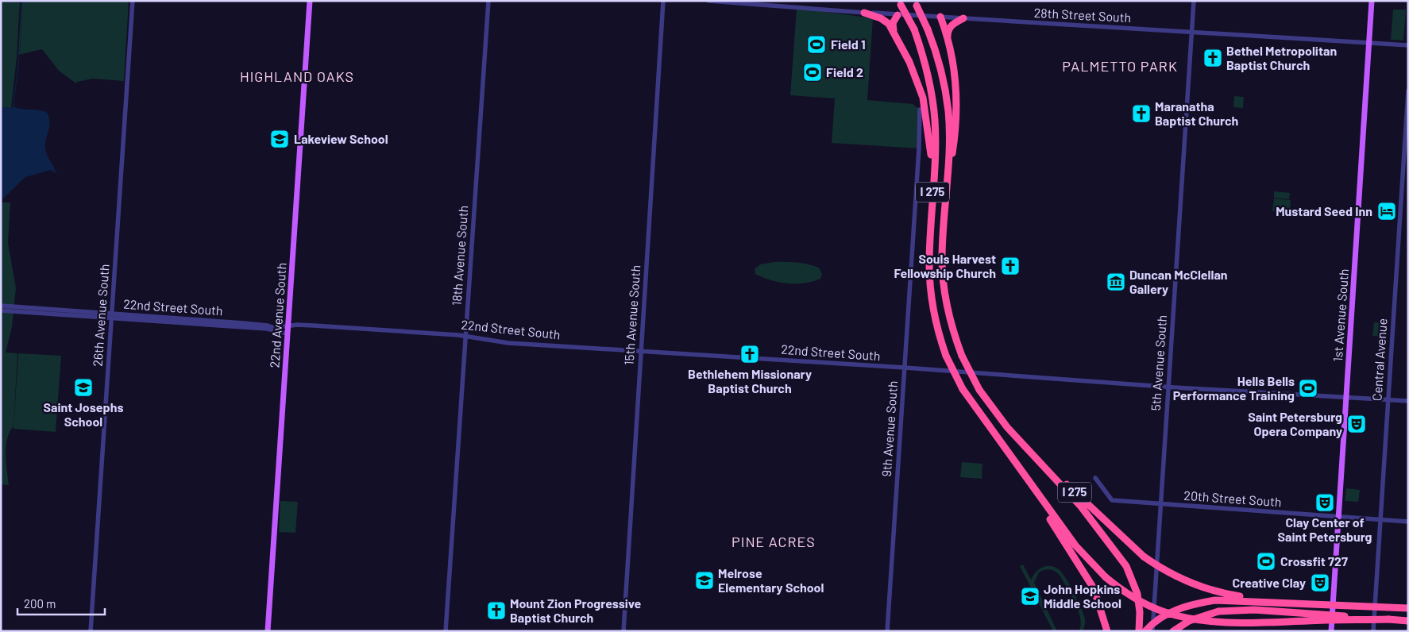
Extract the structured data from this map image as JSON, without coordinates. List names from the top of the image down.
{
  "streets": {
    "highway": ["I 275"],
    "main road": ["22nd Avenue South", "1st Avenue South"],
    "street": [
      "28th Street South",
      "18th Avenue South",
      "22nd Street South",
      "26th Avenue South",
      "15th Avenue South",
      "Central Avenue",
      "5th Avenue South",
      "9th Avenue South",
      "20th Street South"
    ]
  },
  "crossings": [
    ["28th Street South", "1st Avenue South"],
    ["28th Street South", "5th Avenue South"],
    ["18th Avenue South", "22nd Street South"],
    ["22nd Street South", "26th Avenue South"],
    ["22nd Street South", "22nd Avenue South"],
    ["22nd Street South", "15th Avenue South"],
    ["22nd Street South", "1st Avenue South"],
    ["22nd Street South", "Central Avenue"],
    ["22nd Street South", "5th Avenue South"],
    ["22nd Street South", "9th Avenue South"],
    ["1st Avenue South", "20th Street South"],
    ["Central Avenue", "20th Street South"],
    ["5th Avenue South", "20th Street South"]
  ],
  "districts": ["PALMETTO PARK", "HIGHLAND OAKS", "PINE ACRES"],
  "places": {
    "sports": [
      "Field 1",
      "Field 2",
      "Hells Bells Performance Training",
      "Crossfit 727"
    ],
    "church": [
      "Bethel Metropolitan Baptist Church",
      "Maranatha Baptist Church",
      "Souls Harvest Fellowship Church",
      "Bethlehem Missionary Baptist Church",
      "Mount Zion Progressive Baptist Church"
    ],
    "school or university": [
      "Lakeview School",
      "Saint Josephs School",
      "Melrose Elementary School",
      "John Hopkins Middle School"
    ],
    "hotel": ["Mustard Seed Inn"],
    "museum": ["Duncan McClellan Gallery"],
    "theatre": ["Saint Petersburg Opera Company", "Clay Center of Saint Petersburg", "Creative Clay"]
  },
  "scale_bar": "200 m"
}
